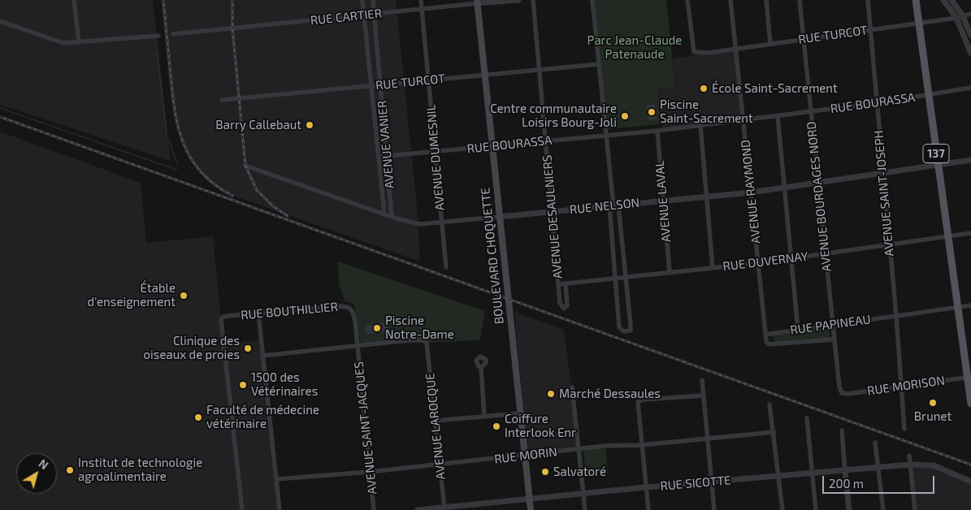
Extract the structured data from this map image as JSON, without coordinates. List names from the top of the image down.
{
  "streets": {
    "main road": ["137", "BOULEVARD CHOQUETTE"],
    "street": [
      "RUE CARTIER",
      "RUE TURCOT",
      "RUE BOURASSA",
      "AVENUE VANIER",
      "AVENUE DUMESNIL",
      "AVENUE RAYMOND",
      "AVENUE SAINT-JOSEPH",
      "AVENUE BOURDAGES NORD",
      "AVENUE LAVAL",
      "RUE NELSON",
      "AVENUE DESAULNIERS",
      "RUE DUVERNAY",
      "RUE BOUTHILLIER",
      "RUE PAPINEAU",
      "RUE MORISON",
      "AVENUE LAROCQUE",
      "AVENUE SAINT-JACQUES",
      "RUE MORIN",
      "RUE SICOTTE"
    ]
  },
  "crossings": [
    ["RUE CARTIER", "AVENUE VANIER"],
    ["RUE CARTIER", "AVENUE DUMESNIL"],
    ["RUE CARTIER", "BOULEVARD CHOQUETTE"],
    ["RUE TURCOT", "AVENUE VANIER"],
    ["RUE TURCOT", "137"],
    ["RUE TURCOT", "AVENUE DUMESNIL"],
    ["RUE TURCOT", "AVENUE RAYMOND"],
    ["RUE TURCOT", "AVENUE SAINT-JOSEPH"],
    ["RUE TURCOT", "AVENUE BOURDAGES NORD"],
    ["RUE TURCOT", "AVENUE DESAULNIERS"],
    ["RUE TURCOT", "BOULEVARD CHOQUETTE"],
    ["RUE BOURASSA", "AVENUE VANIER"],
    ["RUE BOURASSA", "137"],
    ["RUE BOURASSA", "AVENUE DUMESNIL"],
    ["RUE BOURASSA", "AVENUE RAYMOND"],
    ["RUE BOURASSA", "AVENUE SAINT-JOSEPH"],
    ["RUE BOURASSA", "AVENUE BOURDAGES NORD"],
    ["RUE BOURASSA", "AVENUE LAVAL"],
    ["RUE BOURASSA", "AVENUE DESAULNIERS"],
    ["RUE BOURASSA", "BOULEVARD CHOQUETTE"],
    ["AVENUE VANIER", "RUE NELSON"],
    ["137", "RUE NELSON"],
    ["137", "RUE DUVERNAY"],
    ["137", "RUE PAPINEAU"],
    ["137", "RUE MORISON"],
    ["AVENUE DUMESNIL", "RUE NELSON"],
    ["AVENUE RAYMOND", "RUE NELSON"],
    ["AVENUE RAYMOND", "RUE DUVERNAY"],
    ["AVENUE RAYMOND", "RUE PAPINEAU"],
    ["AVENUE SAINT-JOSEPH", "RUE NELSON"],
    ["AVENUE SAINT-JOSEPH", "RUE DUVERNAY"],
    ["AVENUE SAINT-JOSEPH", "RUE PAPINEAU"],
    ["AVENUE SAINT-JOSEPH", "RUE MORISON"],
    ["AVENUE BOURDAGES NORD", "RUE NELSON"],
    ["AVENUE BOURDAGES NORD", "RUE DUVERNAY"],
    ["AVENUE BOURDAGES NORD", "RUE PAPINEAU"],
    ["AVENUE BOURDAGES NORD", "RUE MORISON"],
    ["AVENUE LAVAL", "RUE NELSON"],
    ["AVENUE LAVAL", "RUE DUVERNAY"],
    ["RUE NELSON", "AVENUE DESAULNIERS"],
    ["RUE NELSON", "BOULEVARD CHOQUETTE"],
    ["AVENUE DESAULNIERS", "RUE DUVERNAY"],
    ["BOULEVARD CHOQUETTE", "RUE MORIN"],
    ["BOULEVARD CHOQUETTE", "RUE SICOTTE"],
    ["RUE BOUTHILLIER", "AVENUE LAROCQUE"],
    ["RUE BOUTHILLIER", "AVENUE SAINT-JACQUES"],
    ["AVENUE LAROCQUE", "AVENUE SAINT-JACQUES"],
    ["AVENUE LAROCQUE", "RUE MORIN"],
    ["AVENUE LAROCQUE", "RUE SICOTTE"],
    ["AVENUE SAINT-JACQUES", "RUE MORIN"]
  ],
  "parks": ["Parc Jean-Claude Patenaude"],
  "places": [
    "École Saint-Sacrement",
    "Piscine Saint-Sacrement",
    "Centre communautaire Loisirs Bourg-Joli",
    "Barry Callebaut",
    "Étable d'enseignement",
    "Piscine Notre-Dame",
    "Clinique des oiseaux de proies",
    "1500 des Vétérinaires",
    "Marché Dessaules",
    "Brunet",
    "Faculté de médecine vétérinaire",
    "Coiffure Interlook Enr",
    "Institut de technologie agroalimentaire",
    "Salvatoré"
  ],
  "scale_bar": "200 m",
  "north": "top right"
}
